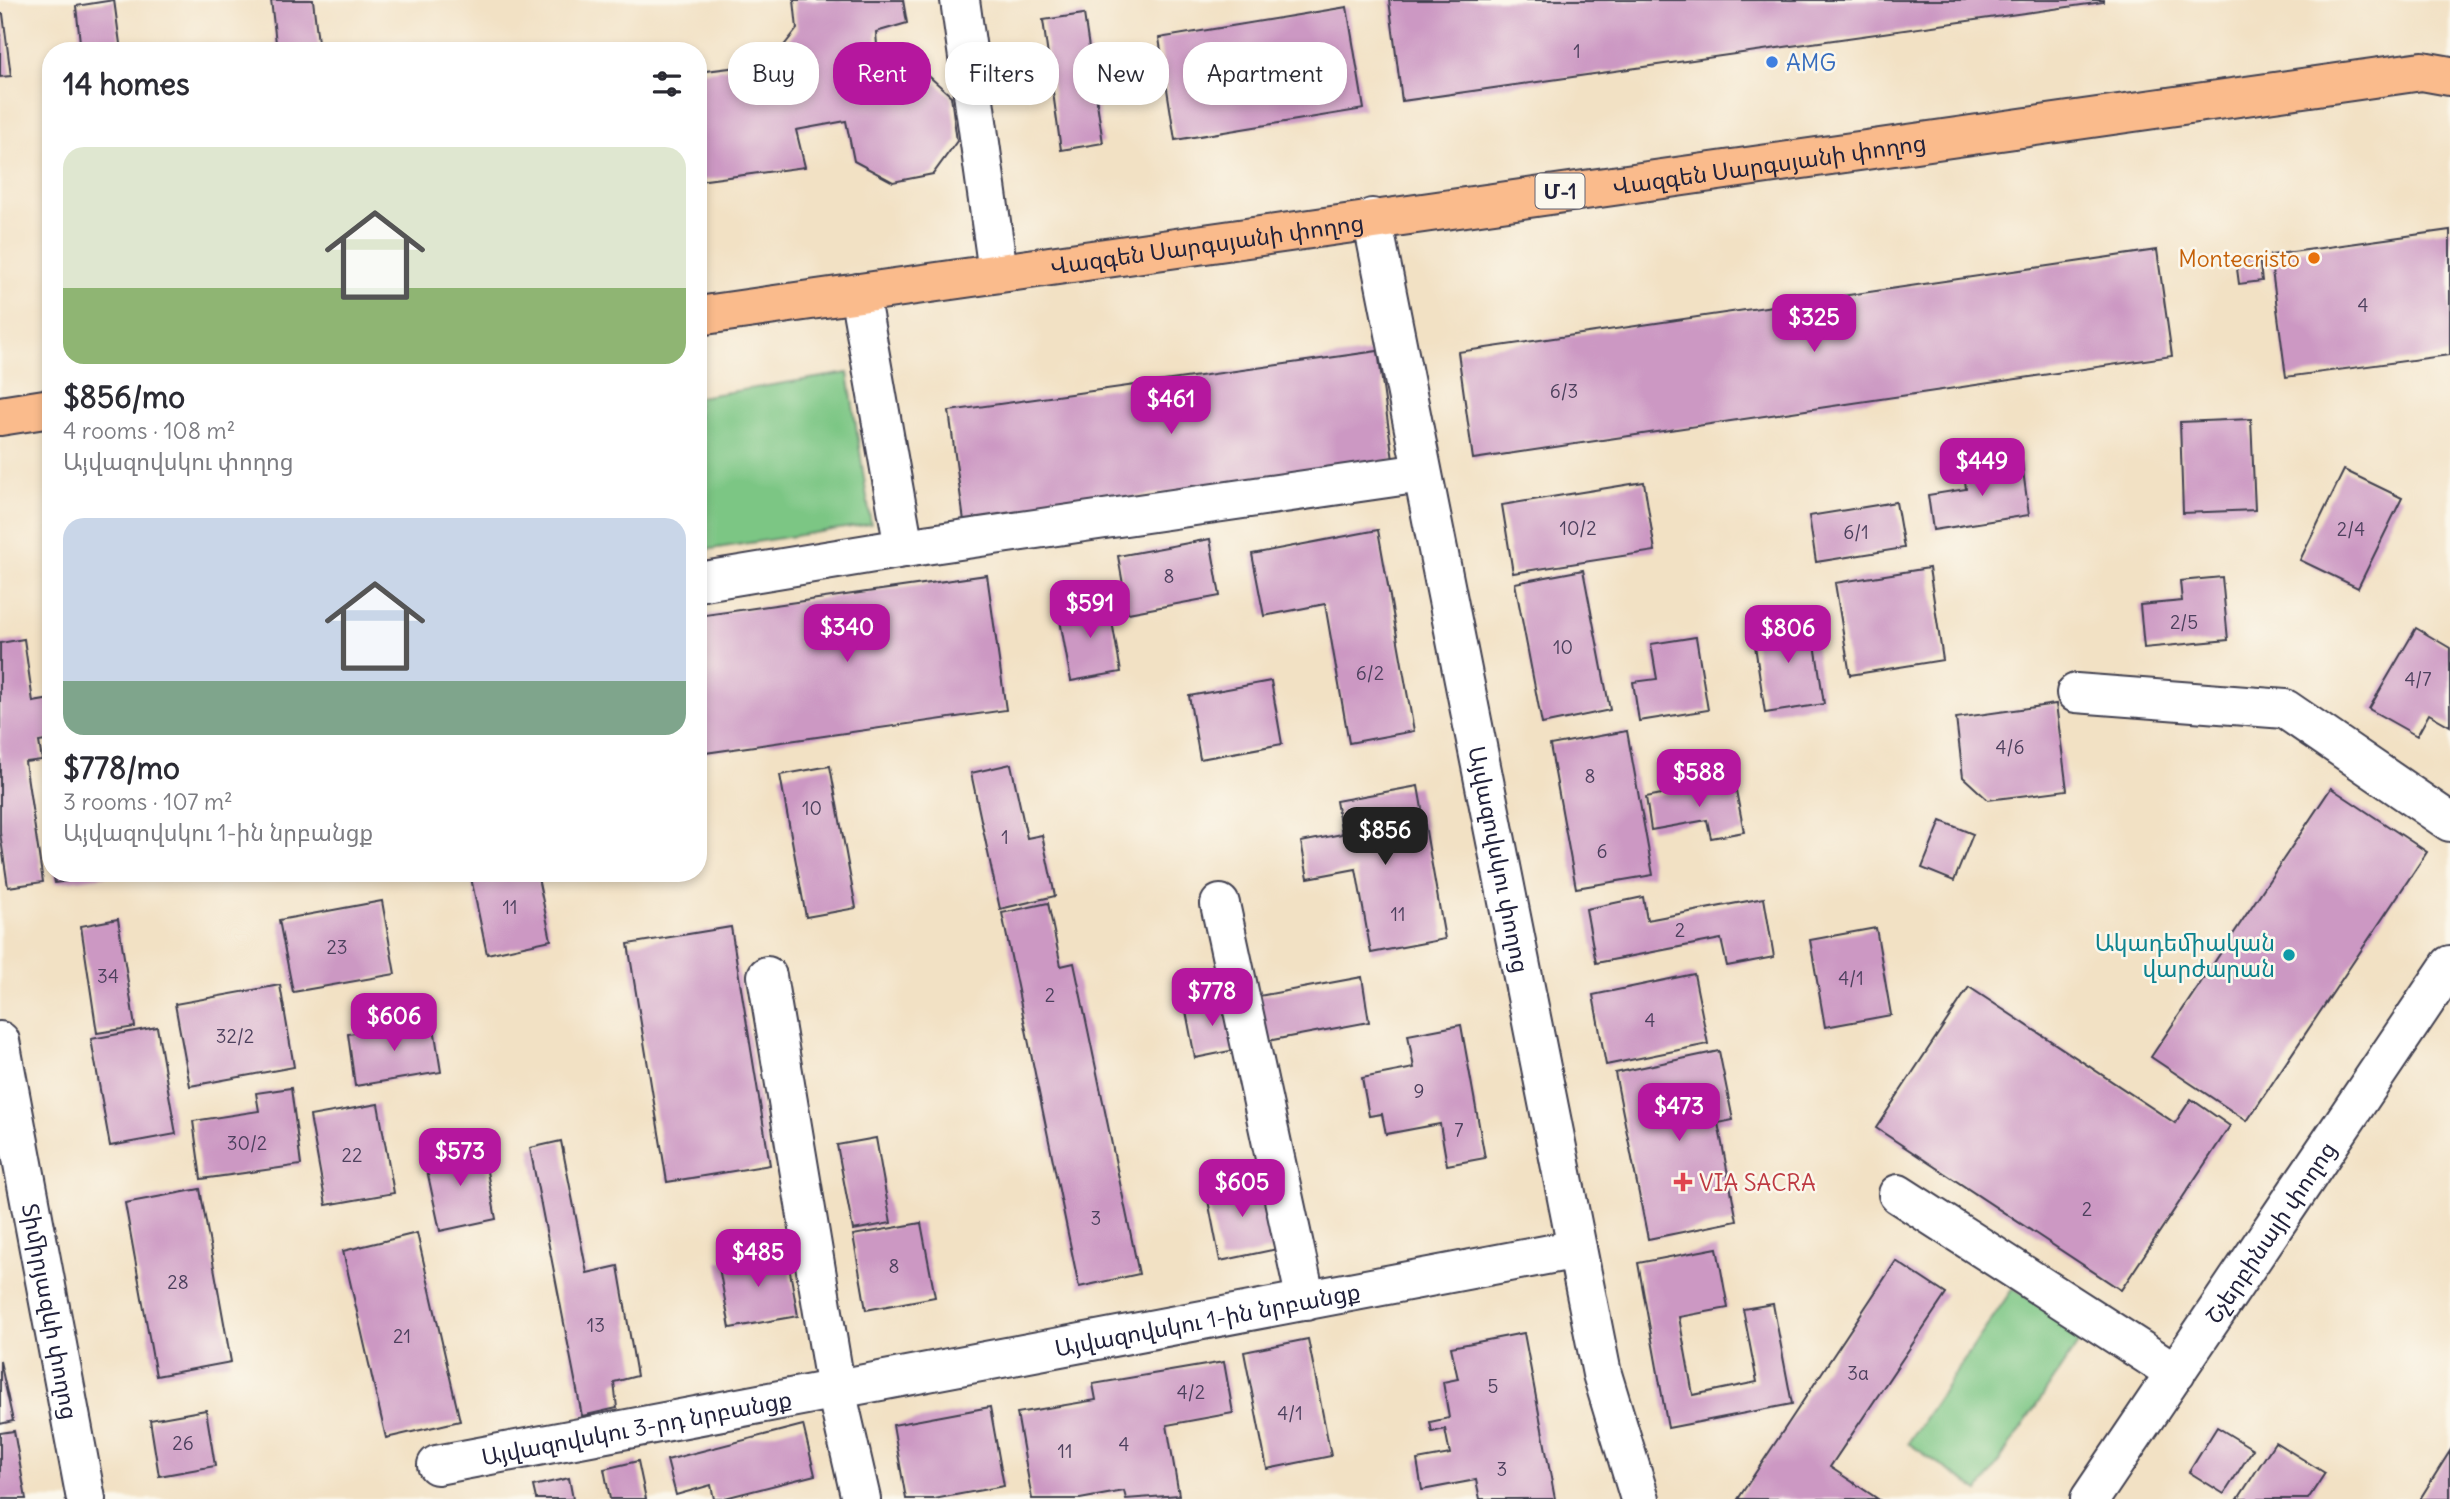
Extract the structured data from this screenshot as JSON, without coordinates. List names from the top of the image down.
{
  "streets": {
    "highway": ["Վազգեն Սարգսյանի փողոց", "Մ-1"],
    "street": [
      "Այվազովսկու փողոց",
      "Շչերբինայի փողոց",
      "Տիմիրյազևի փողոց",
      "Այվազովսկու 1-ին նրբանցք",
      "Այվազովսկու 3-րդ նրբանցք"
    ]
  },
  "crossings": [
    ["Վազգեն Սարգսյանի փողոց", "Այվազովսկու փողոց"],
    ["Այվազովսկու փողոց", "Այվազովսկու 1-ին նրբանցք"],
    ["Այվազովսկու 1-ին նրբանցք", "Այվազովսկու 3-րդ նրբանցք"]
  ],
  "places": {
    "other": ["AMG", "Montecristo", "Ակադեմիական վարժարան"],
    "health": ["VIA SACRA"]
  },
  "house_numbers": [
    "1",
    "4",
    "6/3",
    "10/2",
    "2/4",
    "6/1",
    "8",
    "2/5",
    "10",
    "6/2",
    "4/7",
    "4/6",
    "8",
    "10",
    "1",
    "6",
    "11",
    "11",
    "2",
    "23",
    "34",
    "4/1",
    "2",
    "4",
    "32/2",
    "9",
    "7",
    "30/2",
    "22",
    "2",
    "3",
    "8",
    "28",
    "13",
    "21",
    "3a",
    "5",
    "4/2",
    "4/1",
    "26",
    "4",
    "11",
    "3"
  ],
  "page": {
    "chip": [
      "Buy",
      "Rent",
      "Filters",
      "New",
      "Apartment"
    ],
    "heading": "14 homes",
    "list": [
      {
        "name": "$856/mo",
        "note": "4 rooms · 108 m² · Այվազովսկու փողոց"
      },
      {
        "name": "$778/mo",
        "note": "3 rooms · 107 m² · Այվազովսկու 1-ին նրբանցք"
      }
    ],
    "price": [
      "$325",
      "$461",
      "$449",
      "$591",
      "$340",
      "$806",
      "$588",
      "$856",
      "$778",
      "$606",
      "$473",
      "$573",
      "$605",
      "$485"
    ]
  }
}
